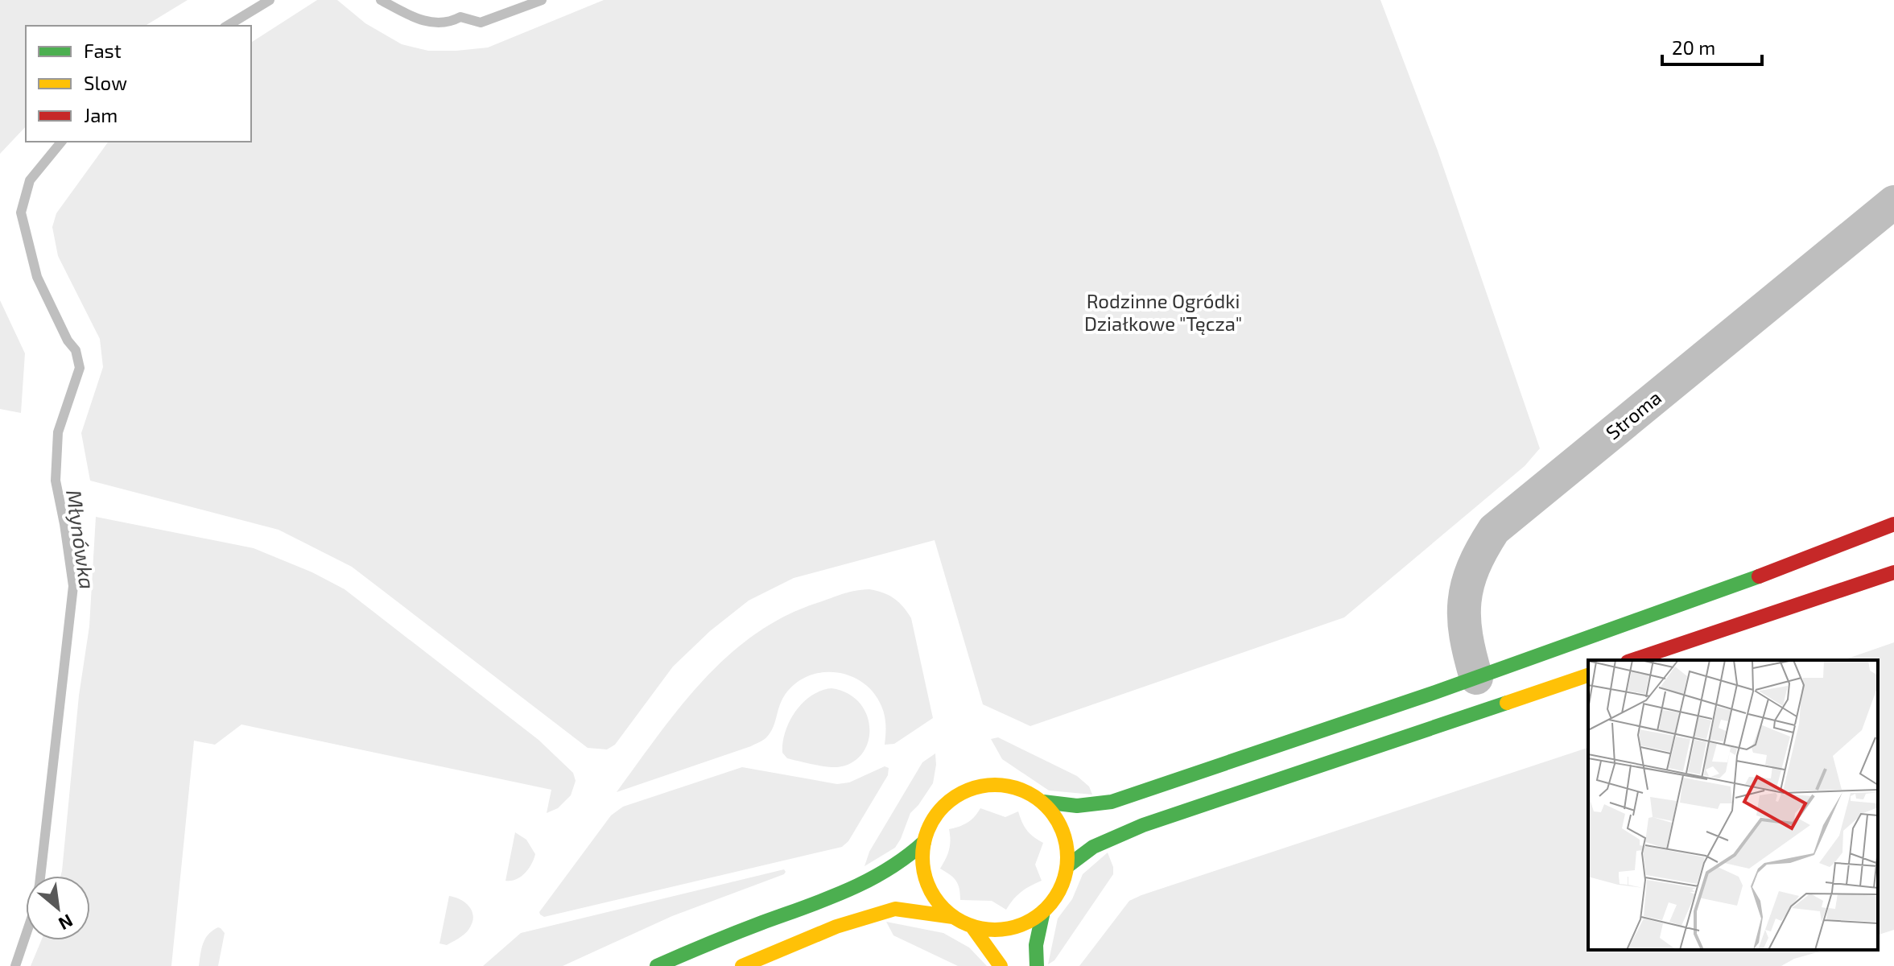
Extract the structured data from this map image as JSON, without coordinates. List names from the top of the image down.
{
  "streets": {
    "street": ["Stroma"]
  },
  "water": ["Młynówka"],
  "parks": ["Rodzinne Ogródki Działkowe \"Tęcza\""],
  "legend": ["Fast", "Slow", "Jam"],
  "scale_bar": "20 m",
  "north": "bottom right"
}
